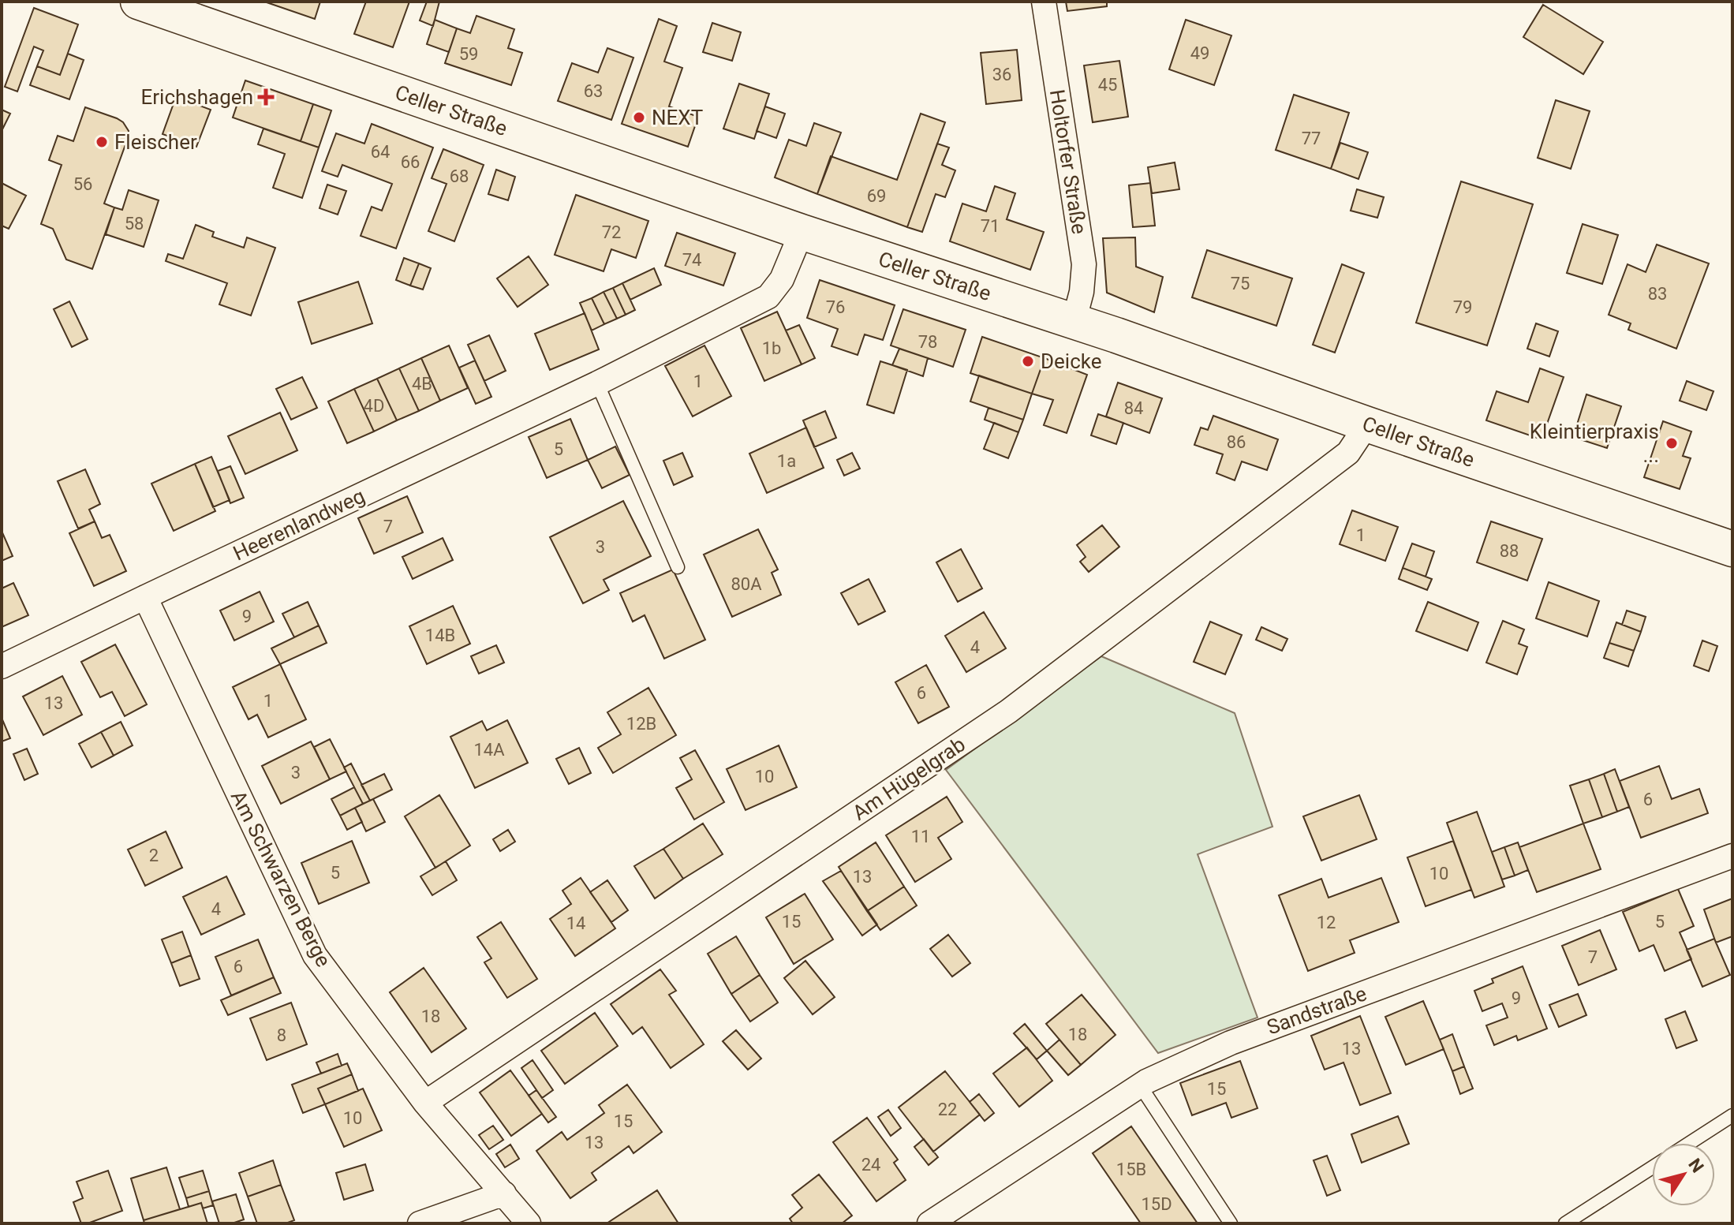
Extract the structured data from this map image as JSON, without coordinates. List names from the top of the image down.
{
  "streets": {
    "main road": ["Celler Straße"],
    "street": [
      "Holtorfer Straße",
      "Heerenlandweg",
      "Am Hügelgrab",
      "Am Schwarzen Berge",
      "Sandstraße"
    ]
  },
  "crossings": [
    ["Celler Straße", "Holtorfer Straße"],
    ["Celler Straße", "Heerenlandweg"],
    ["Celler Straße", "Am Hügelgrab"],
    ["Heerenlandweg", "Am Schwarzen Berge"],
    ["Am Hügelgrab", "Am Schwarzen Berge"]
  ],
  "places": {
    "health": ["Erichshagen"],
    "other": [
      "NEXT",
      "Fleischer",
      "Deicke",
      "Kleintierpraxis ..."
    ]
  },
  "house_numbers": [
    "49",
    "59",
    "36",
    "45",
    "63",
    "77",
    "64",
    "66",
    "68",
    "56",
    "69",
    "58",
    "71",
    "72",
    "74",
    "75",
    "83",
    "76",
    "79",
    "78",
    "1b",
    "1",
    "4B",
    "4D",
    "84",
    "86",
    "5",
    "1a",
    "7",
    "1",
    "3",
    "88",
    "80A",
    "9",
    "14B",
    "4",
    "6",
    "1",
    "13",
    "12B",
    "14A",
    "3",
    "10",
    "6",
    "11",
    "2",
    "5",
    "10",
    "13",
    "4",
    "15",
    "5",
    "12",
    "14",
    "7",
    "6",
    "9",
    "18",
    "18",
    "8",
    "13",
    "15",
    "22",
    "10",
    "15",
    "13",
    "24",
    "15B",
    "15D"
  ],
  "north": "top right"
}
